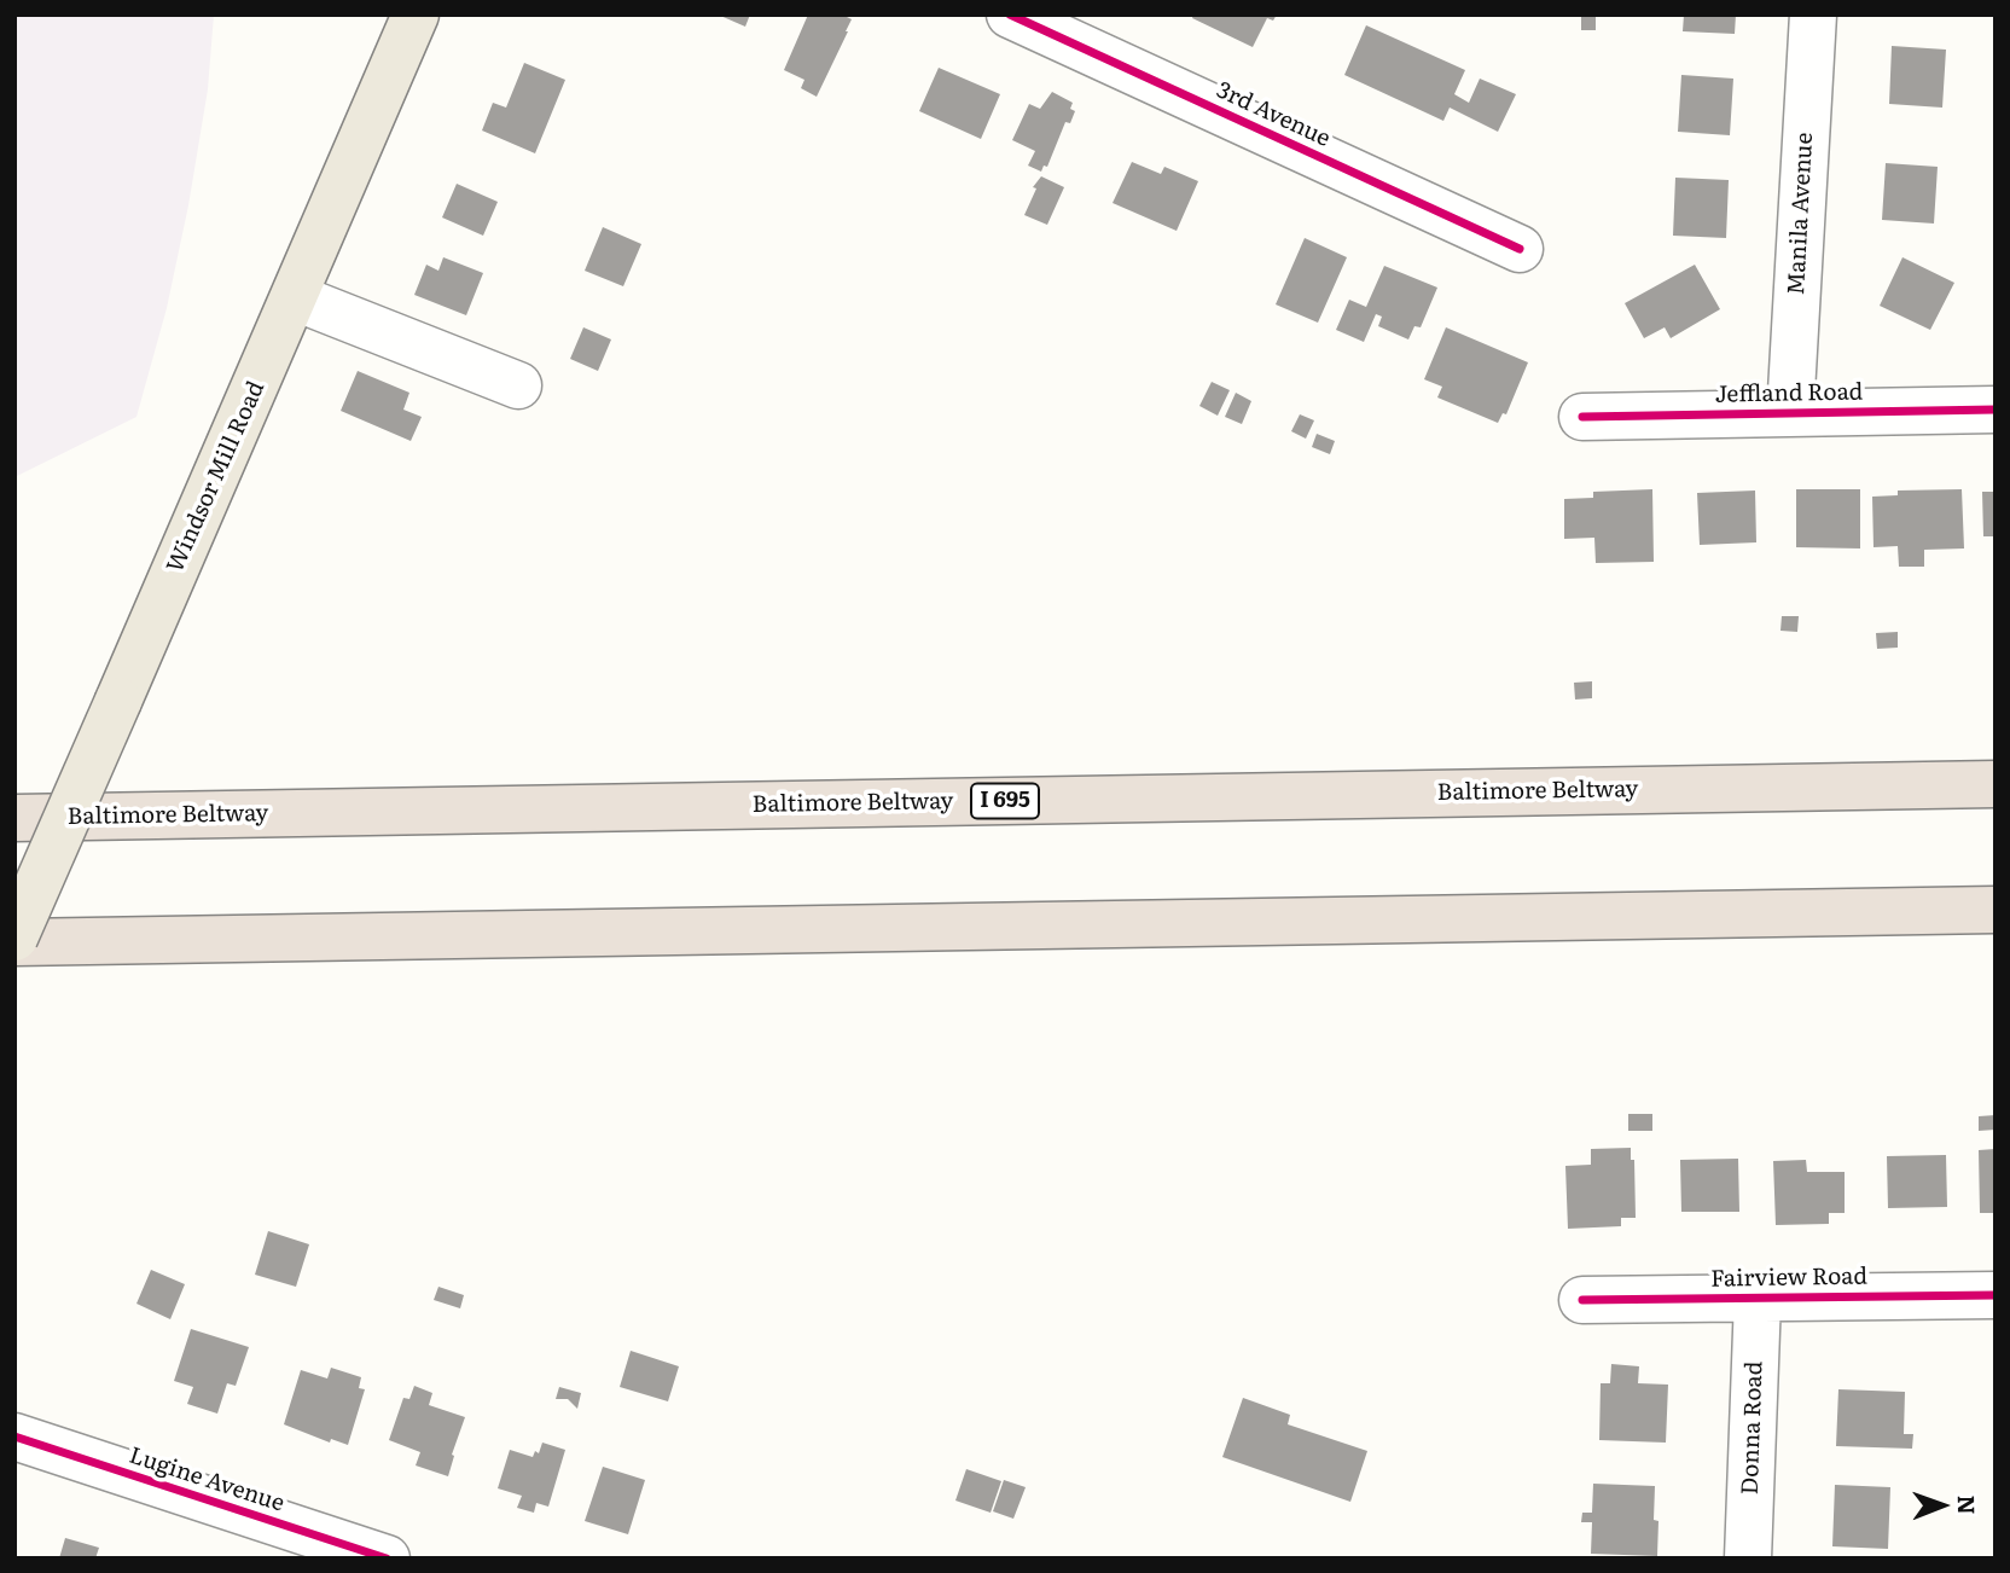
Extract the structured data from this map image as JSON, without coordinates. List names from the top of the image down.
{
  "streets": {
    "highway": ["Baltimore Beltway", "I 695"],
    "main road": ["Windsor Mill Road"],
    "street": [
      "3rd Avenue",
      "Manila Avenue",
      "Jeffland Road",
      "Fairview Road",
      "Donna Road",
      "Lugine Avenue"
    ]
  },
  "crossings": [
    ["Manila Avenue", "Jeffland Road"],
    ["Fairview Road", "Donna Road"]
  ],
  "north": "right"
}
